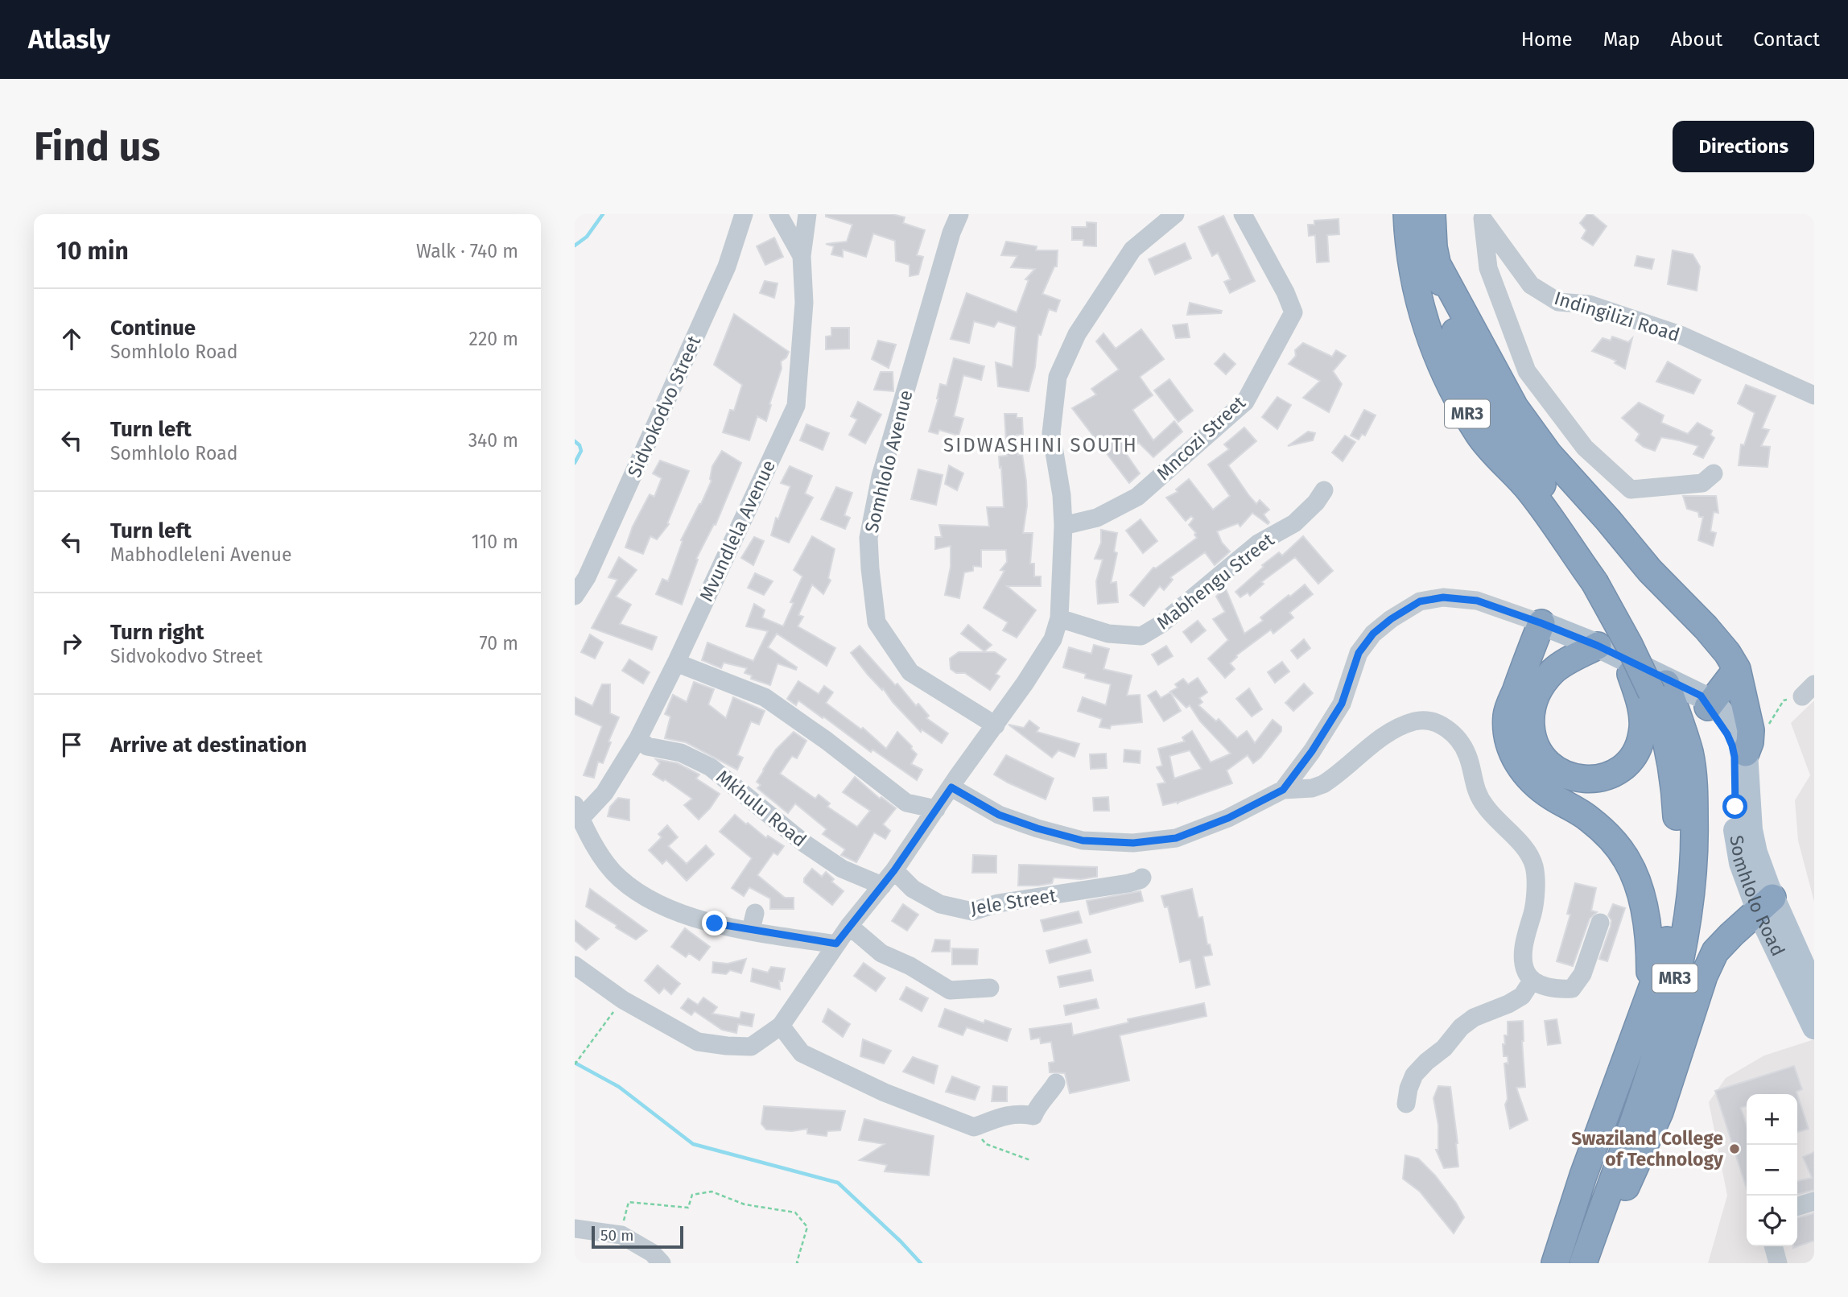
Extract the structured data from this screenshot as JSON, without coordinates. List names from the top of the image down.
{
  "streets": {
    "highway": ["MR3"],
    "main road": ["Somhlolo Road"],
    "street": [
      "Indingilizi Road",
      "Sidvokodvo Street",
      "Mncozi Street",
      "Somhlolo Avenue",
      "Mvundlela Avenue",
      "Mabhengu Street",
      "Mkhulu Road",
      "Jele Street"
    ]
  },
  "crossings": [
    ["Mvundlela Avenue", "Mkhulu Road"]
  ],
  "districts": ["SIDWASHINI SOUTH"],
  "places": ["Swaziland College of Technology"],
  "scale_bar": "50 m",
  "page": {
    "header": "Atlasly",
    "nav": [
      "Home",
      "Map",
      "About",
      "Contact"
    ],
    "buttons": "Directions",
    "title": "Find us",
    "heading": ["10 min", "Walk · 740 m"],
    "list": [
      ["Continue", "Somhlolo Road", "220 m"],
      ["Turn left", "Somhlolo Road", "340 m"],
      ["Turn left", "Mabhodleleni Avenue", "110 m"],
      ["Turn right", "Sidvokodvo Street", "70 m"],
      "Arrive at destination"
    ],
    "map_buttons": ["+", "−"],
    "scale": "50 m"
  }
}
